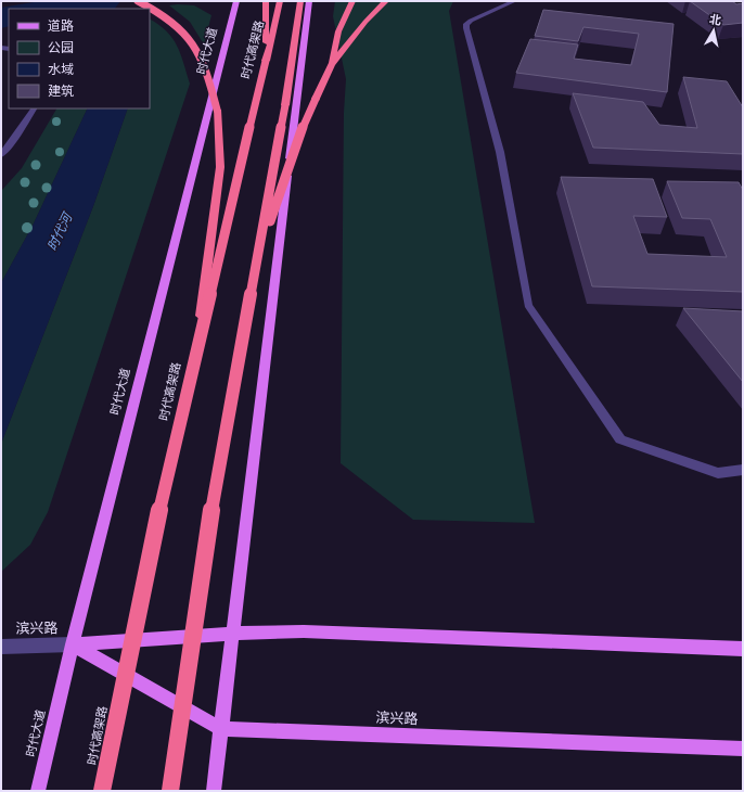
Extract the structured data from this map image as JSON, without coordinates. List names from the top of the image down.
{
  "streets": {
    "highway": ["时代高架路"],
    "main road": ["时代大道", "滨兴路"]
  },
  "crossings": [
    ["时代大道", "滨兴路"]
  ],
  "water": ["时代河"],
  "legend": [
    "道路",
    "公园",
    "水域",
    "建筑"
  ],
  "north": "top"
}
